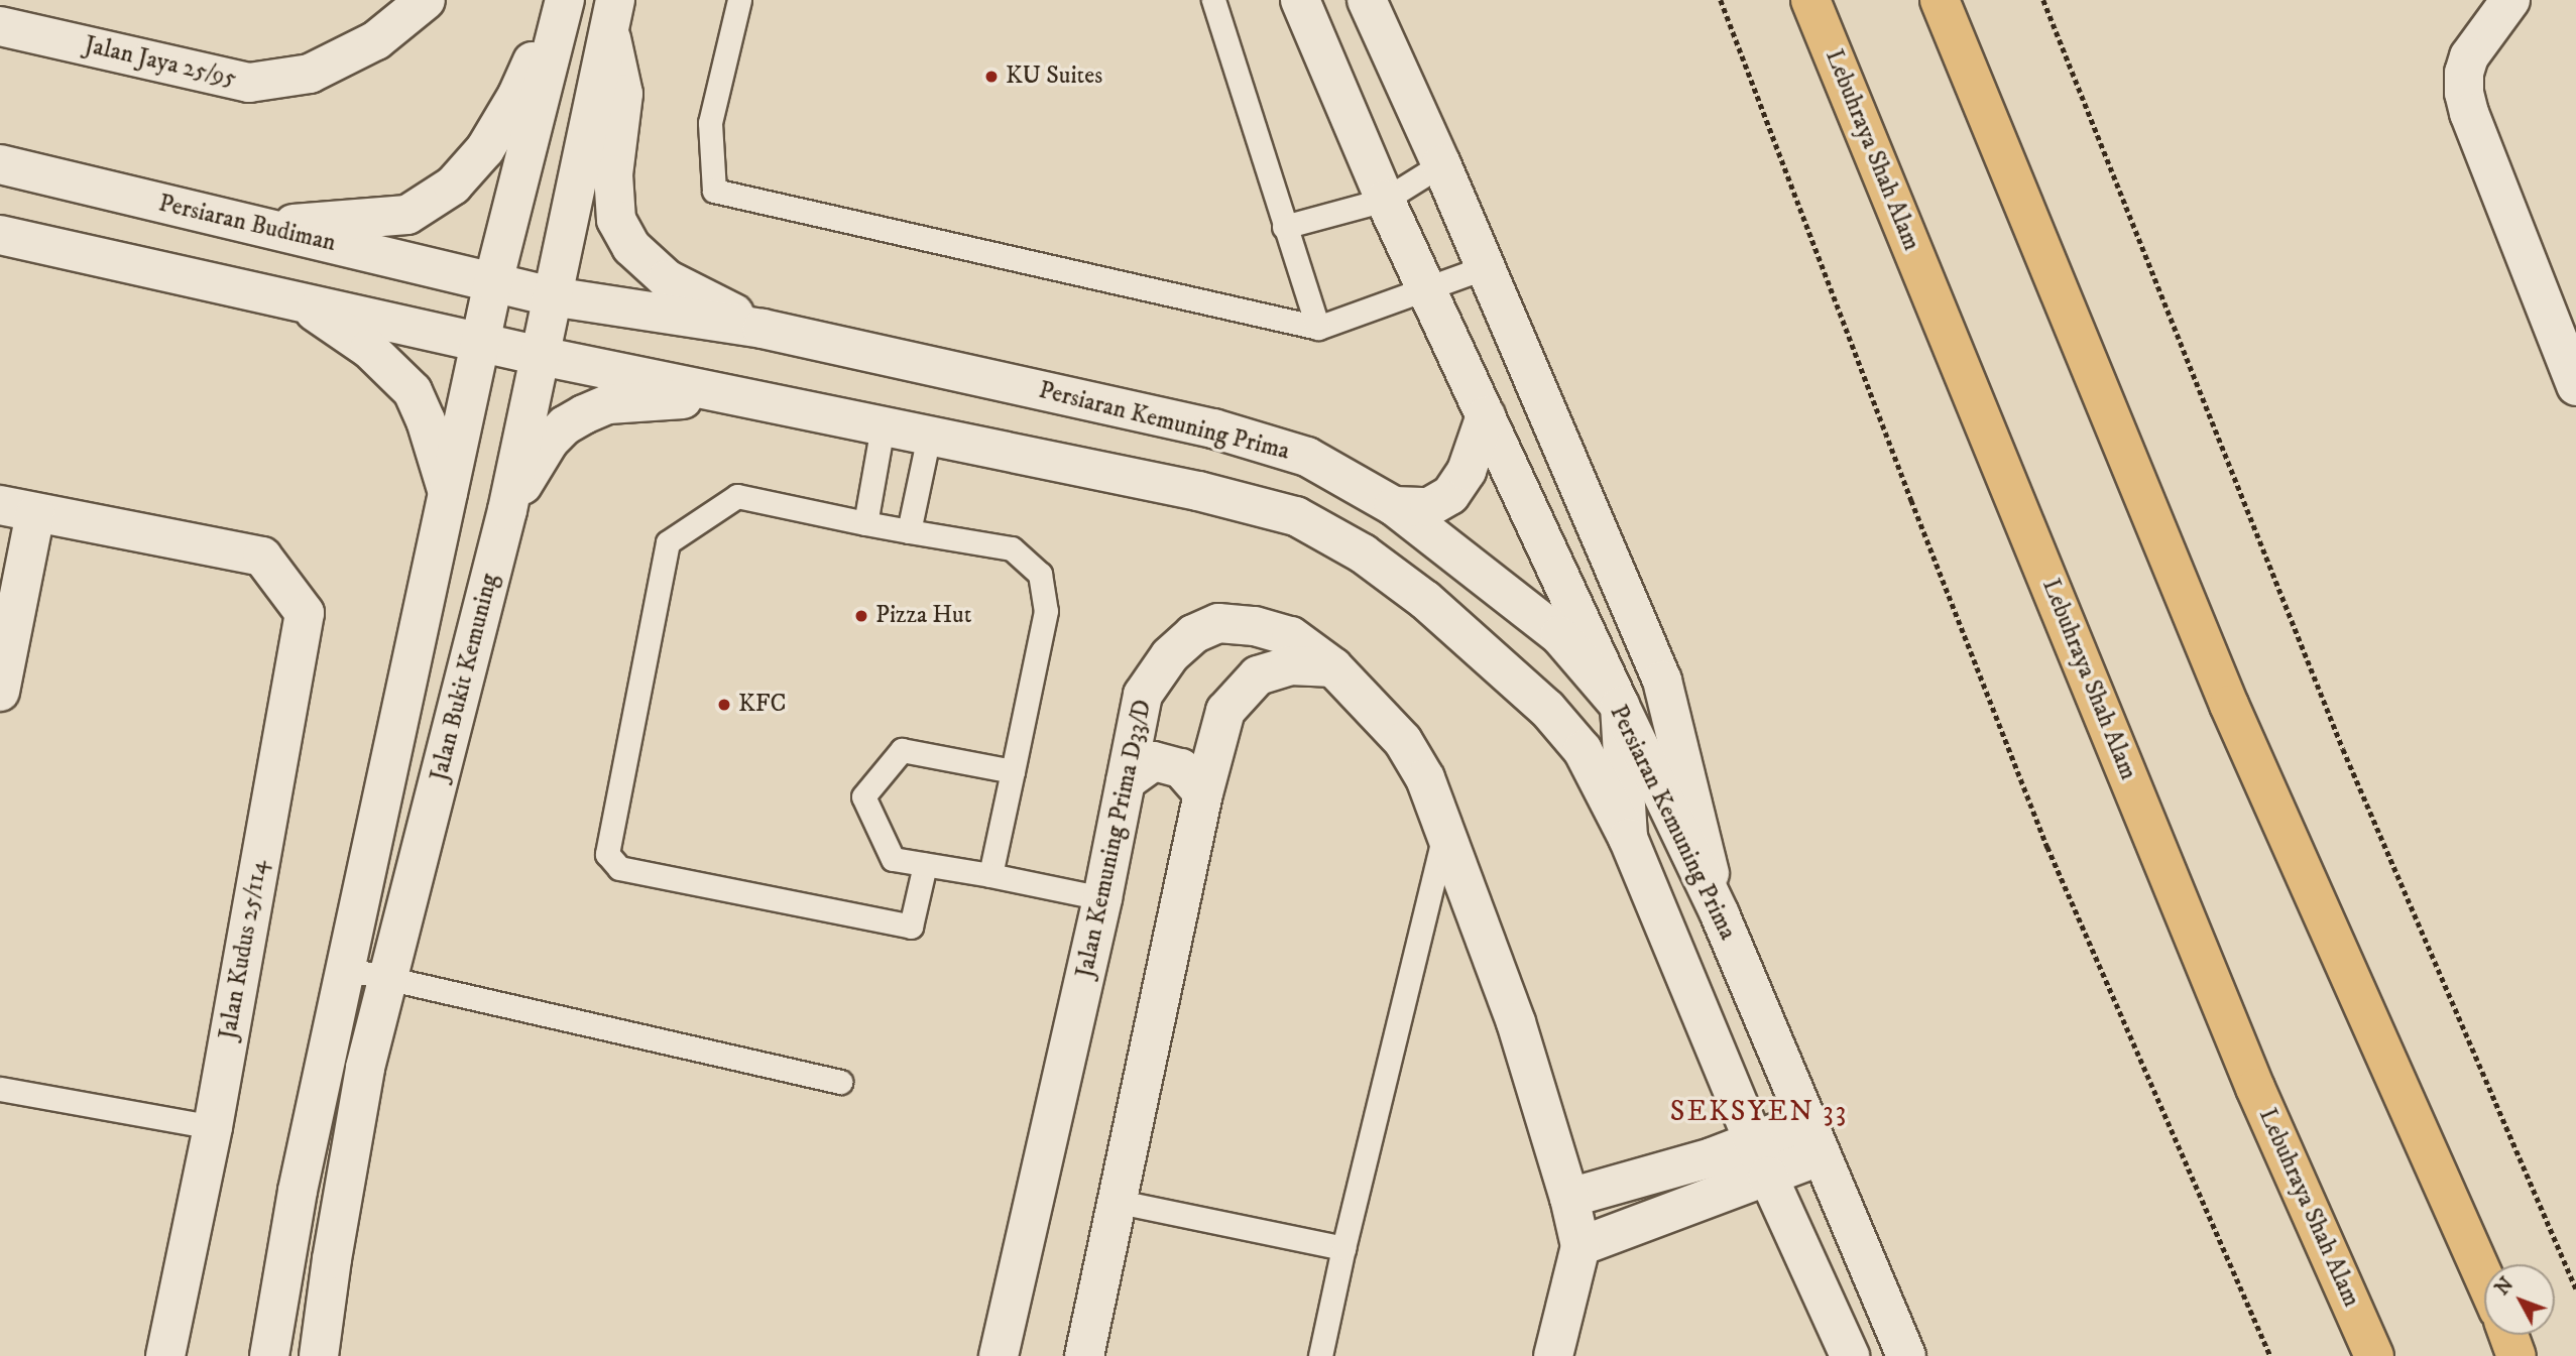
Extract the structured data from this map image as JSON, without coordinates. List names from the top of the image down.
{
  "streets": {
    "highway": ["Lebuhraya Shah Alam"],
    "street": [
      "Jalan Jaya 25/95",
      "Persiaran Budiman",
      "Persiaran Kemuning Prima",
      "Jalan Bukit Kemuning",
      "Jalan Kemuning Prima D33/D",
      "Jalan Kudus 25/114"
    ]
  },
  "crossings": [
    ["Persiaran Budiman", "Persiaran Kemuning Prima"],
    ["Persiaran Budiman", "Jalan Bukit Kemuning"],
    ["Persiaran Kemuning Prima", "Jalan Bukit Kemuning"]
  ],
  "districts": ["SEKSYEN 33"],
  "places": ["KU Suites", "Pizza Hut", "KFC"],
  "north": "top left"
}
